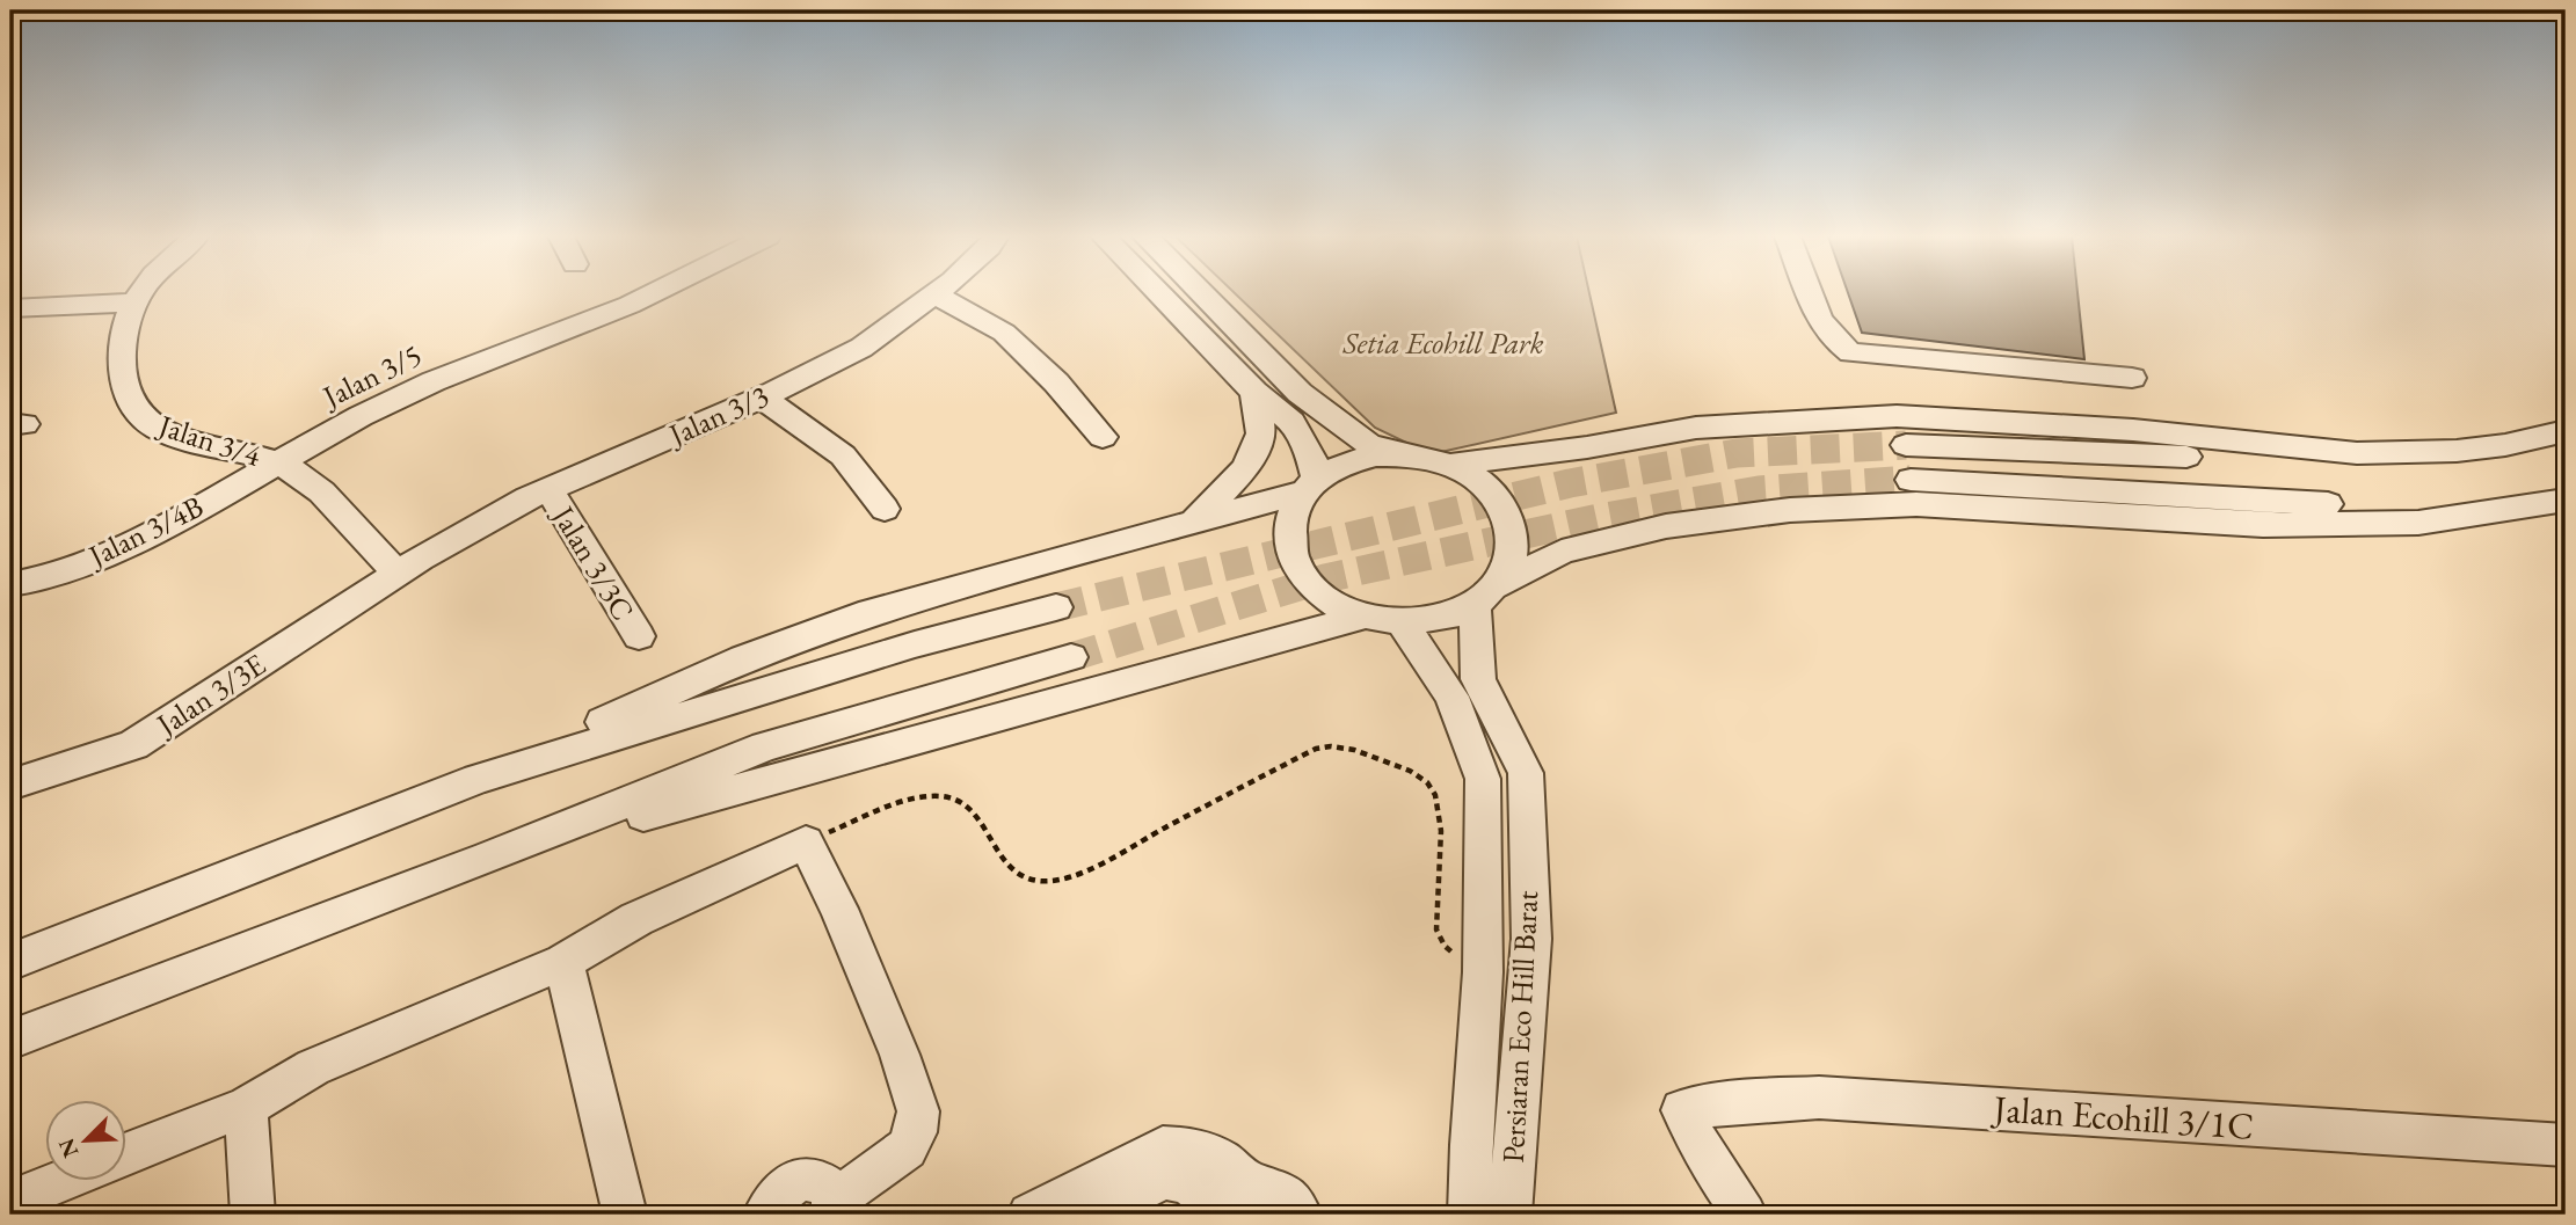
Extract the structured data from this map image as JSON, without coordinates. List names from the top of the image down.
{
  "streets": {
    "street": [
      "Jalan 3/5",
      "Jalan 3/3",
      "Jalan 3/4",
      "Jalan 3/4B",
      "Jalan 3/3C",
      "Jalan 3/3E",
      "Persiaran Eco Hill Barat",
      "Jalan Ecohill 3/1C"
    ]
  },
  "crossings": [
    ["Jalan 3/5", "Jalan 3/4"],
    ["Jalan 3/5", "Jalan 3/4B"],
    ["Jalan 3/3", "Jalan 3/4"],
    ["Jalan 3/3", "Jalan 3/3C"],
    ["Jalan 3/3", "Jalan 3/3E"],
    ["Jalan 3/4", "Jalan 3/4B"],
    ["Jalan 3/4", "Jalan 3/3E"]
  ],
  "parks": ["Setia Ecohill Park"],
  "north": "bottom left"
}
